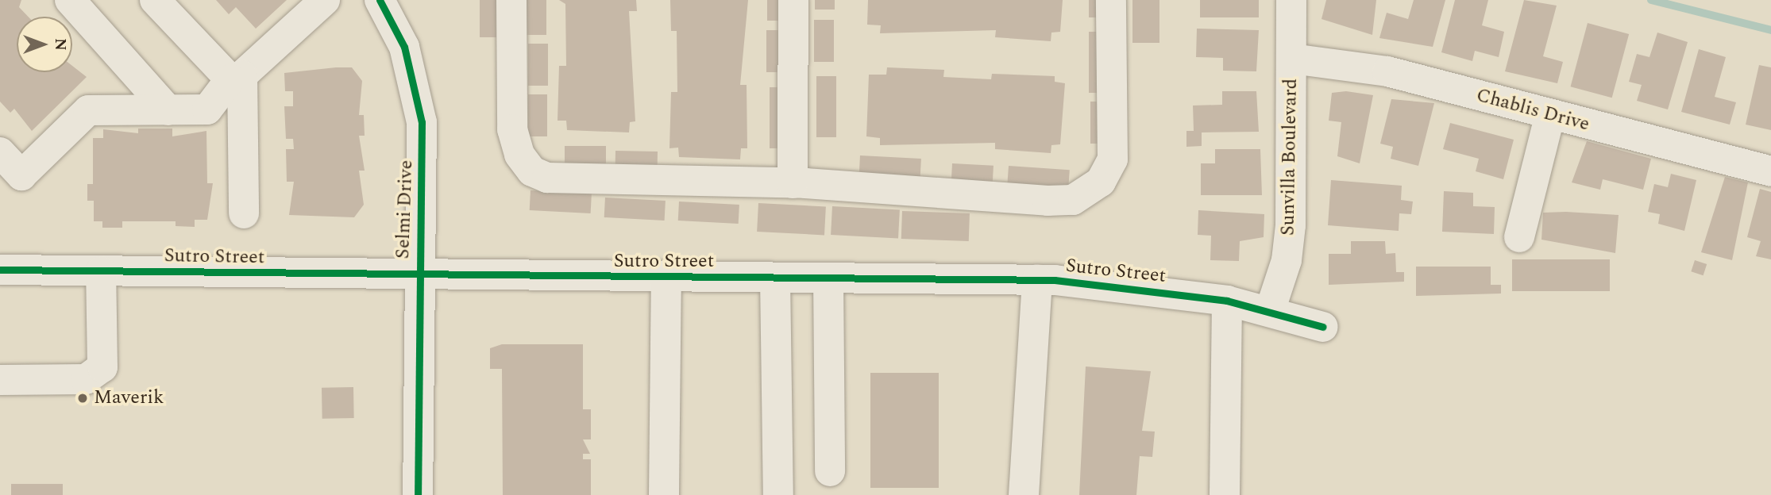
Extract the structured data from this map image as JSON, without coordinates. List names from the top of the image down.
{
  "streets": {
    "street": [
      "Chablis Drive",
      "Sunvilla Boulevard",
      "Selmi Drive",
      "Sutro Street"
    ]
  },
  "crossings": [
    ["Chablis Drive", "Sunvilla Boulevard"],
    ["Sunvilla Boulevard", "Sutro Street"],
    ["Selmi Drive", "Sutro Street"]
  ],
  "places": ["Maverik"],
  "north": "right"
}
